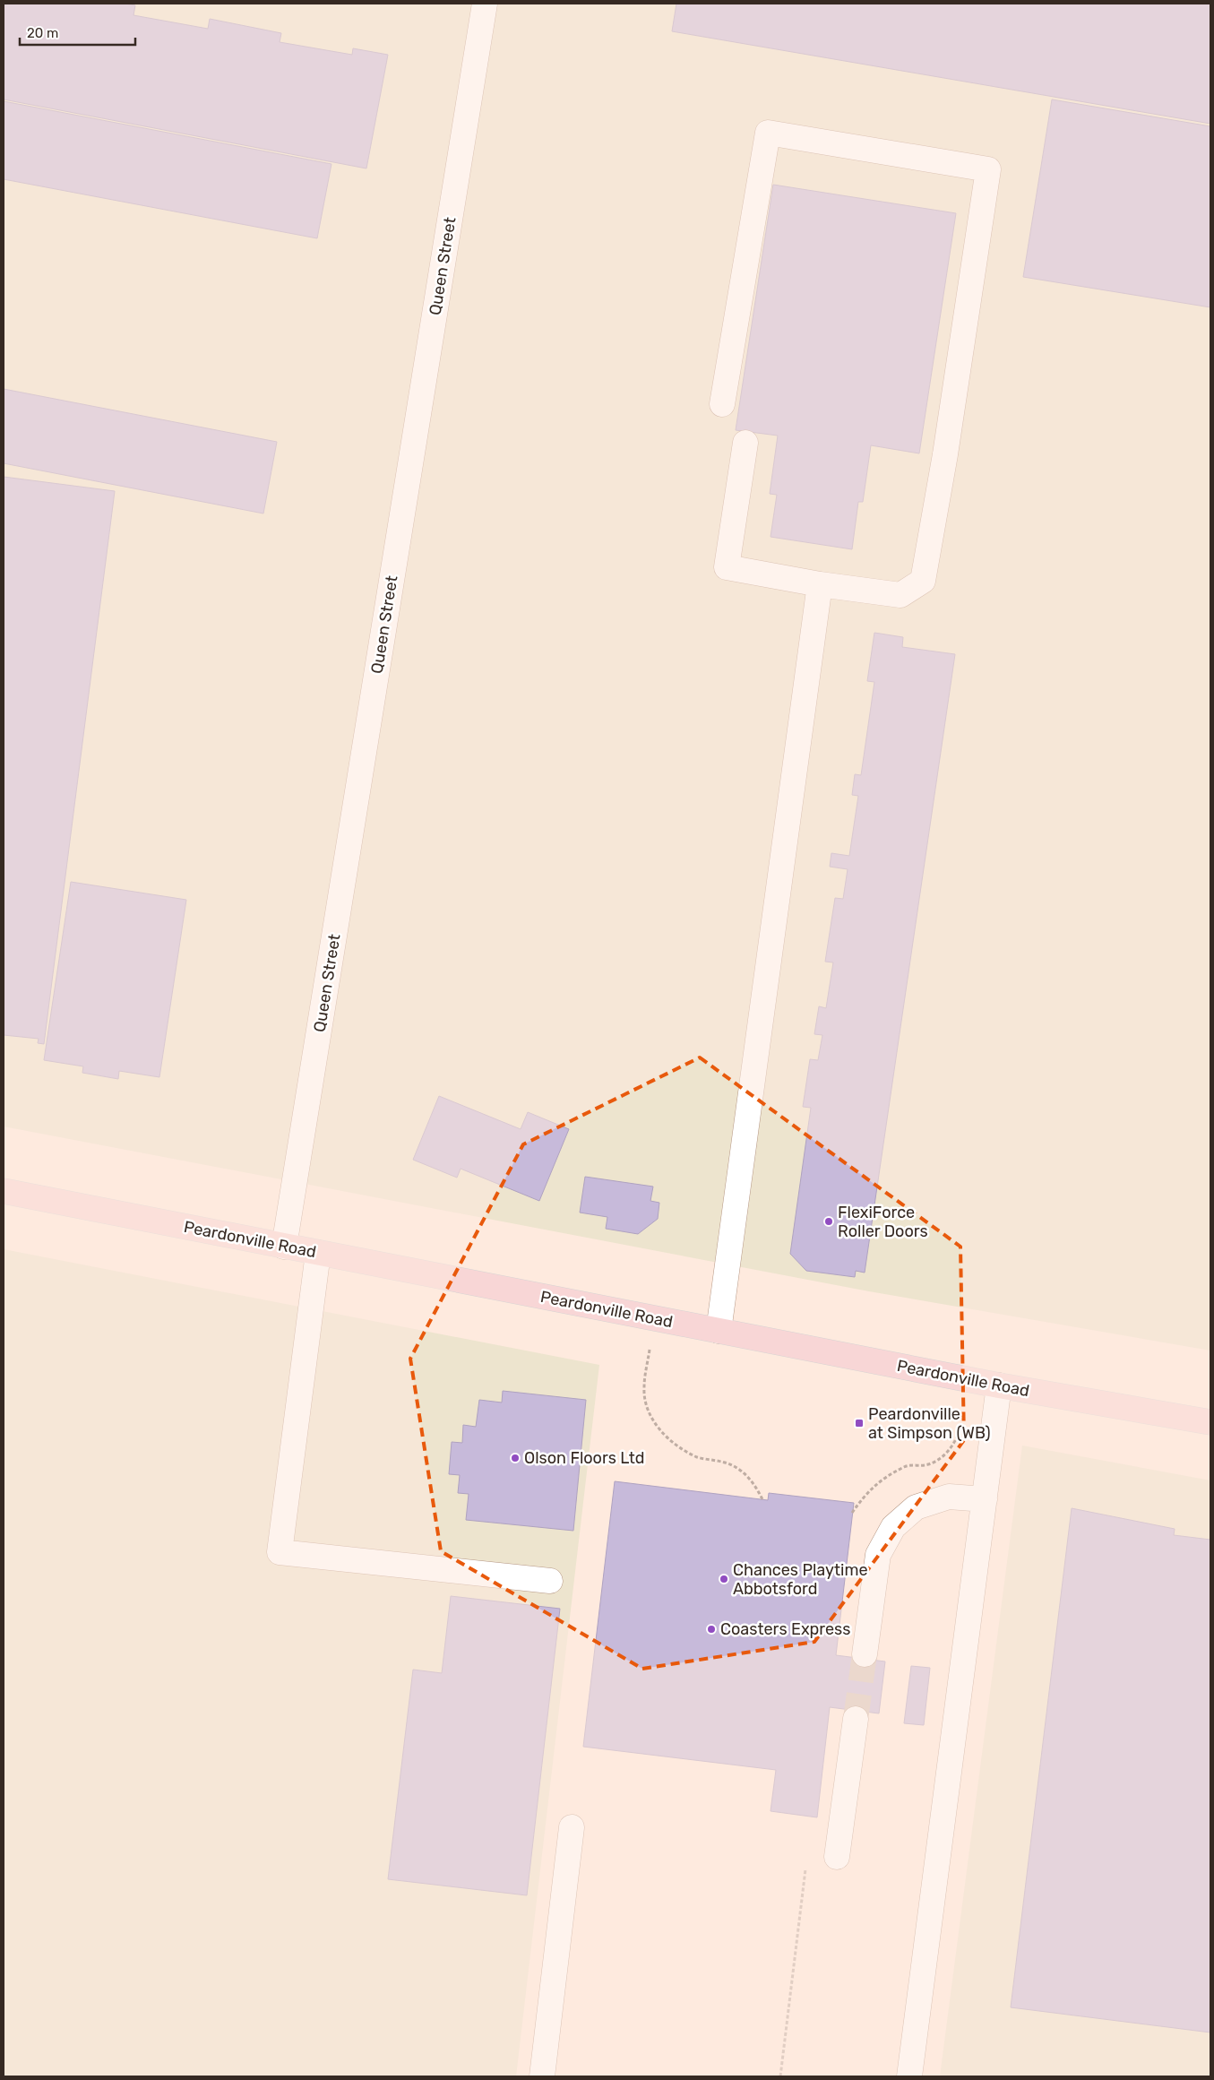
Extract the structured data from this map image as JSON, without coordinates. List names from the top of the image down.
{
  "streets": {
    "main road": ["Peardonville Road"],
    "street": ["Queen Street"]
  },
  "crossings": [
    ["Queen Street", "Peardonville Road"]
  ],
  "places": {
    "other": [
      "FlexiForce Roller Doors",
      "Olson Floors Ltd",
      "Chances Playtime Abbotsford",
      "Coasters Express"
    ],
    "transit": ["Peardonville at Simpson (WB)"]
  },
  "scale_bar": "20 m"
}
